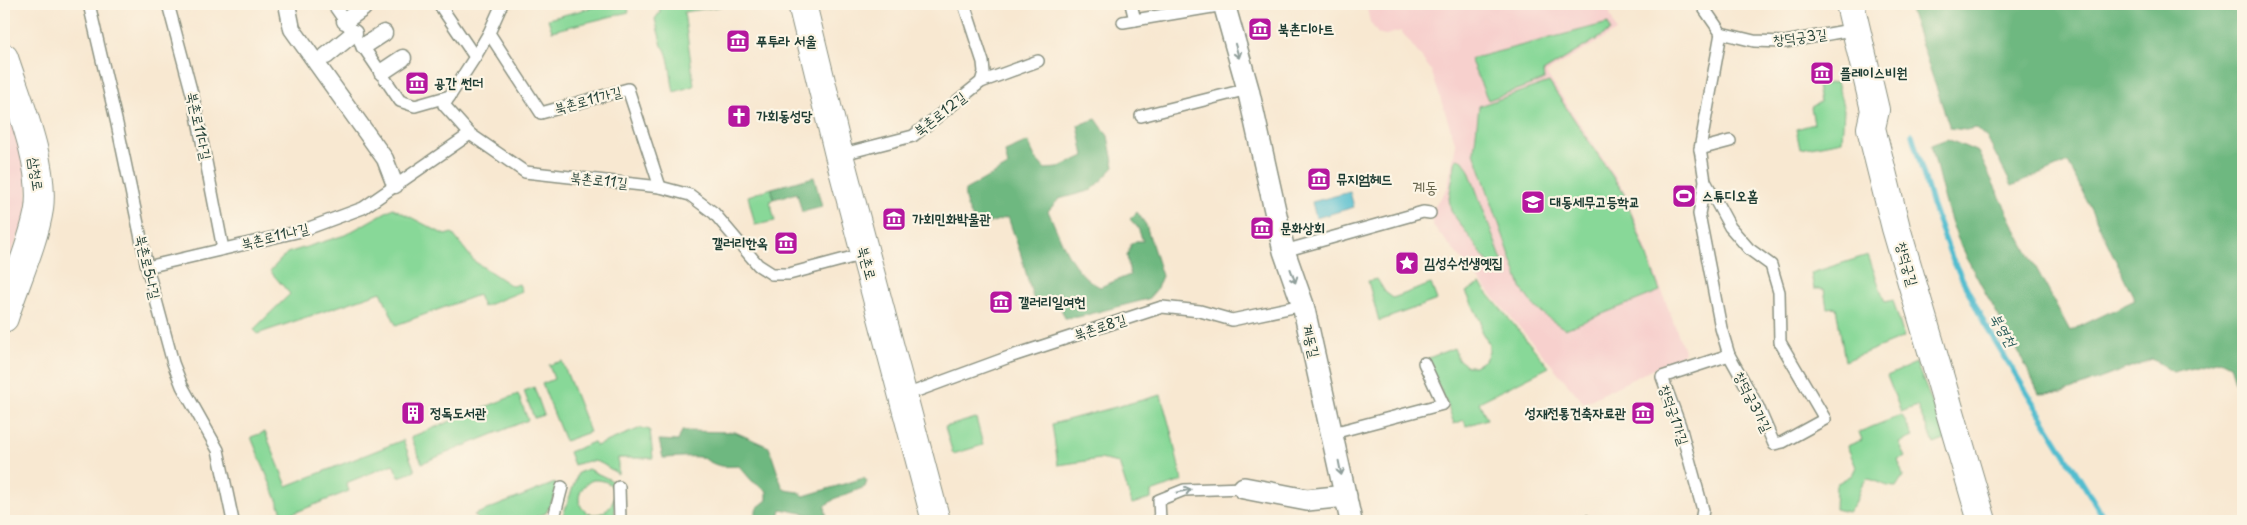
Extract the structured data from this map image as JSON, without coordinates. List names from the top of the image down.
{
  "streets": {
    "street": [
      "삼청로",
      "북촌로",
      "창덕궁길",
      "계동길"
    ],
    "lane": [
      "창덕궁3길",
      "북촌로11가길",
      "북촌로12길",
      "북촌로11다길",
      "북촌로11길",
      "북촌로11나길",
      "북촌로5나길",
      "북촌로8길",
      "창덕궁3가길",
      "창덕궁1가길"
    ]
  },
  "crossings": [
    ["창덕궁3길", "창덕궁길"],
    ["창덕궁3길", "창덕궁3가길"],
    ["북촌로11가길", "북촌로11길"],
    ["북촌로12길", "북촌로"],
    ["북촌로11다길", "북촌로11나길"],
    ["북촌로11길", "북촌로11나길"],
    ["북촌로11길", "북촌로"],
    ["북촌로11나길", "북촌로5나길"],
    ["북촌로", "북촌로8길"],
    ["북촌로8길", "계동길"],
    ["창덕궁3가길", "창덕궁1가길"]
  ],
  "districts": ["계동"],
  "water": ["북영천"],
  "places": {
    "museum": [
      "북촌디아트",
      "푸투라 서울",
      "플레이스비원",
      "공간 썬더",
      "뮤지엄헤드",
      "가회민화박물관",
      "문화상회",
      "갤러리한옥",
      "갤러리일여헌",
      "성재전통건축자료관"
    ],
    "church": ["가회동성당"],
    "sports": ["스튜디오홈"],
    "school or university": ["대동세무고등학교"],
    "place": ["김성수선생옛집"],
    "building": ["정독도서관"]
  }
}
